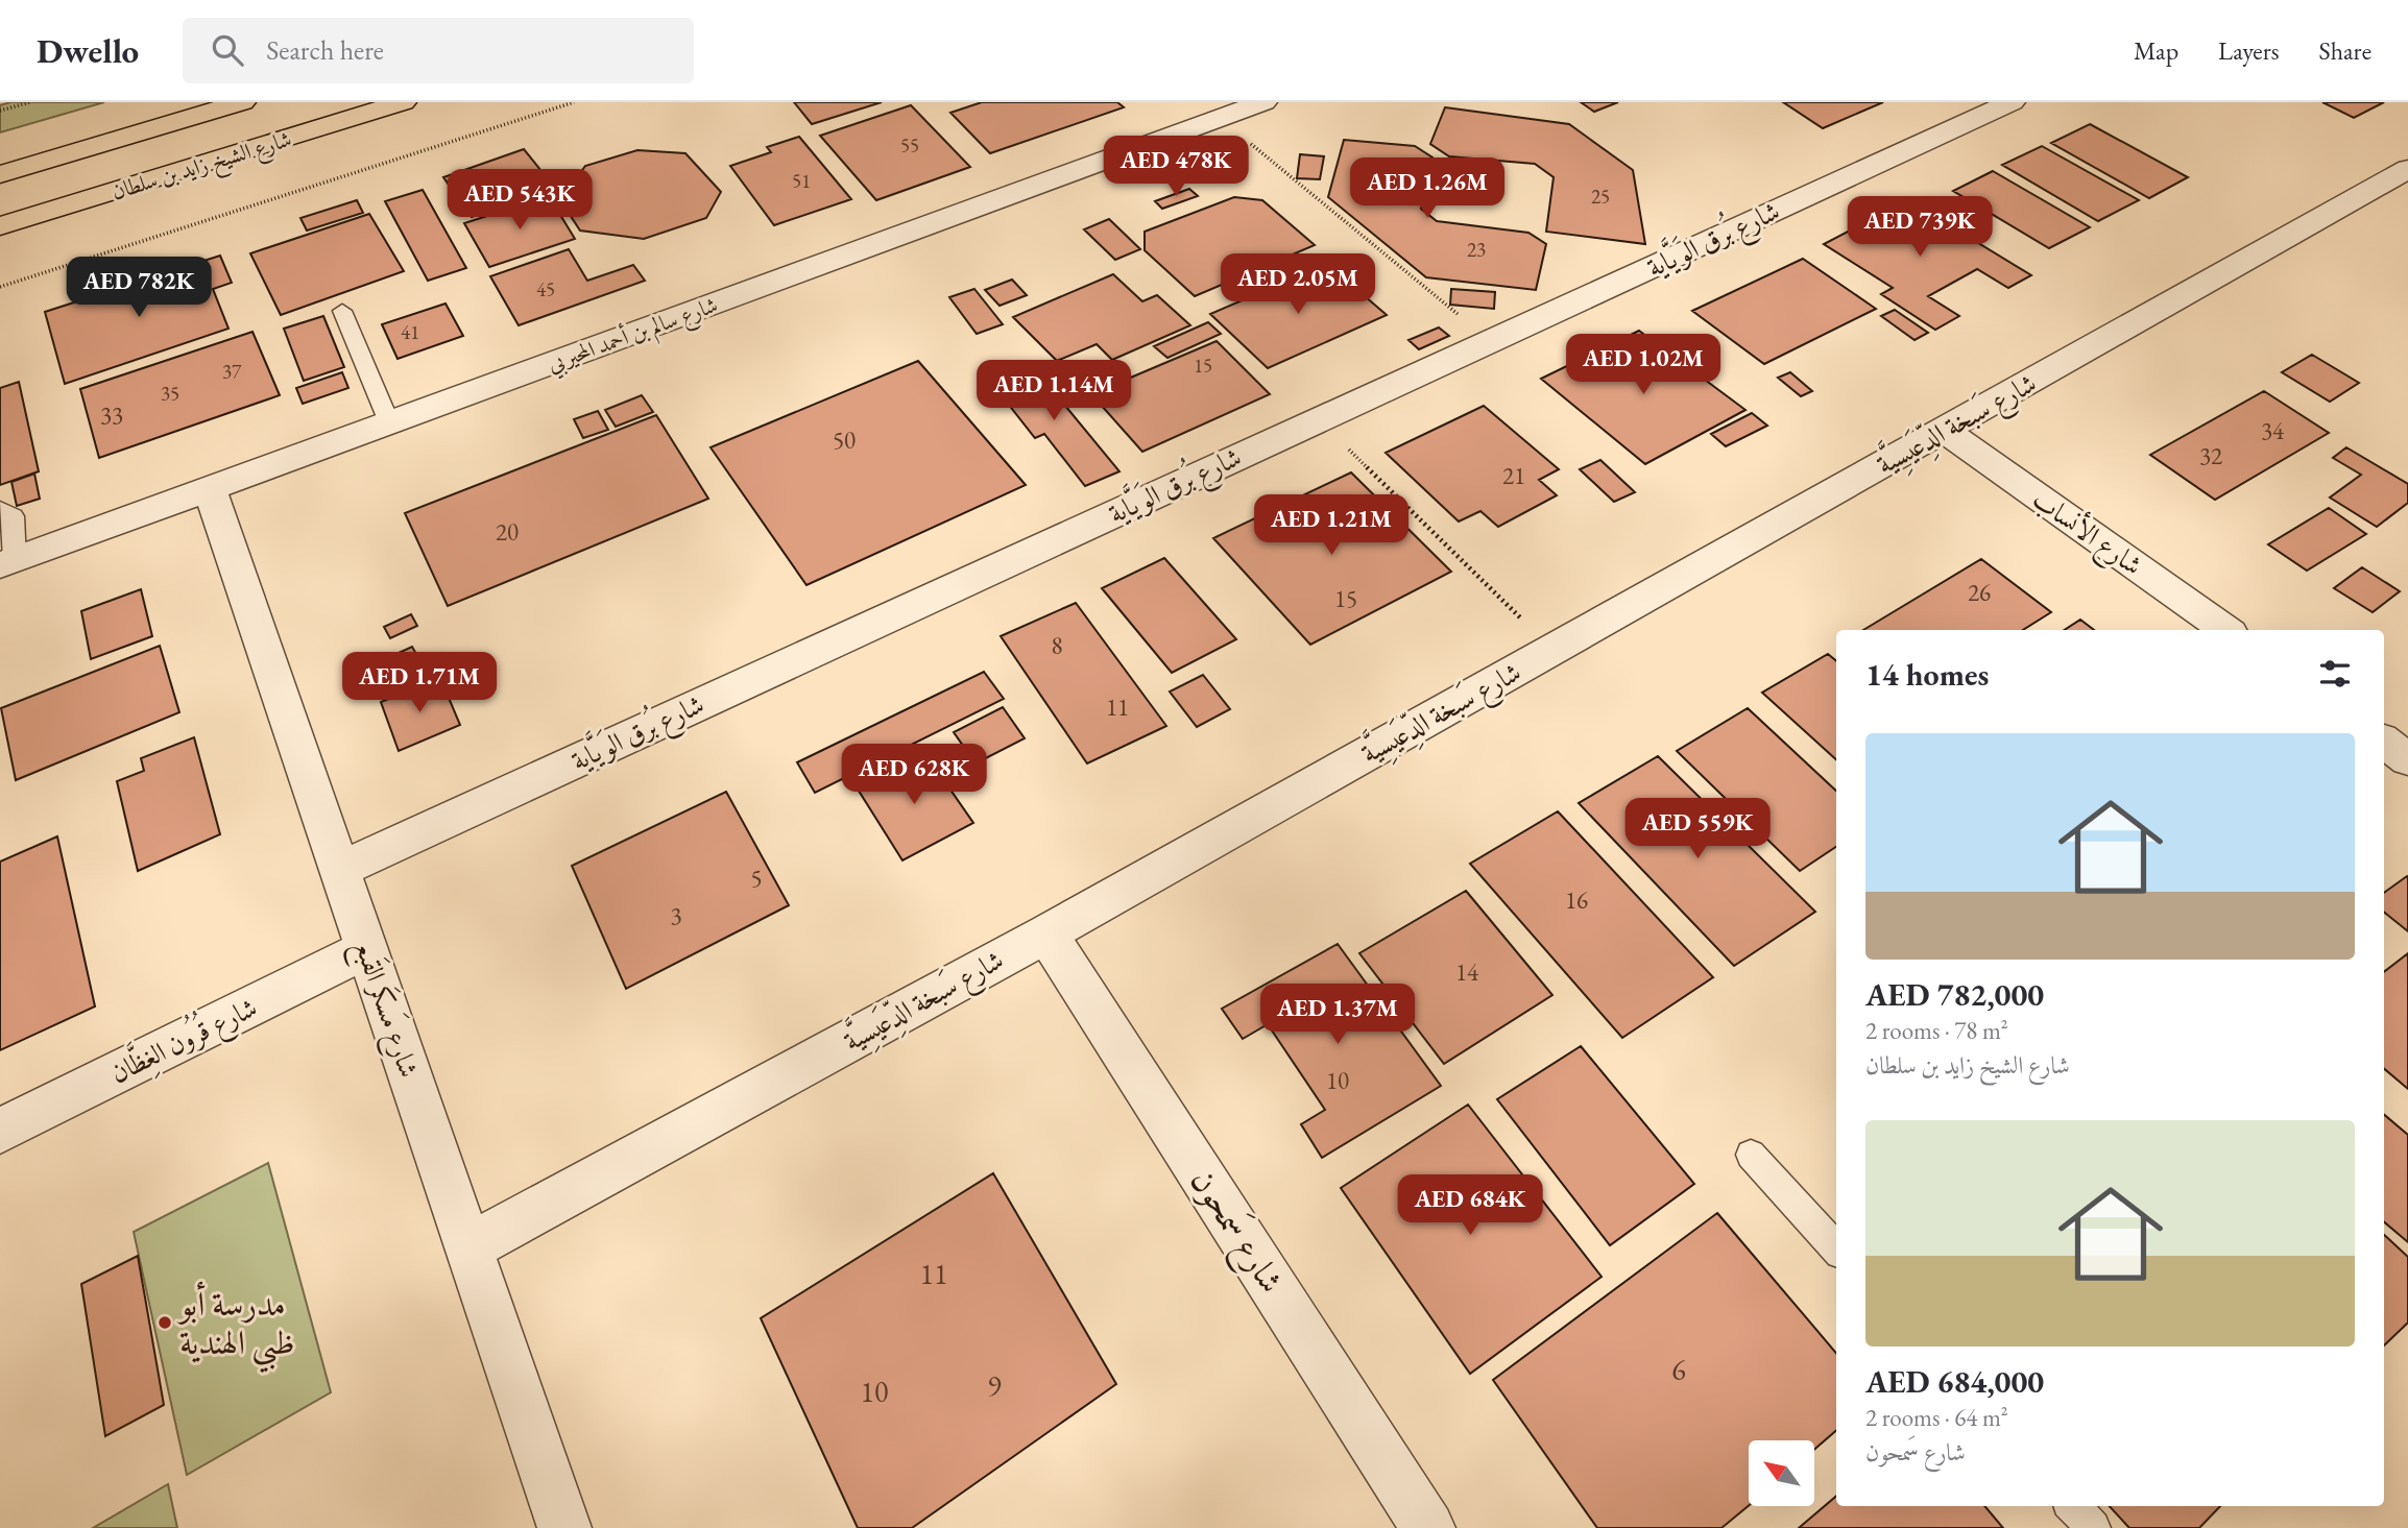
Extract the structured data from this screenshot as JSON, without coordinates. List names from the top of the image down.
{
  "streets": {
    "highway": ["شارع الشيخ زايد بن سلطان"],
    "street": [
      "شارع بُرق الوَيَّاية",
      "شارع سالم بن أحمد المحيربي",
      "شارع سَبخة الدِّعَيسِيَّة",
      "شارع الأنساب",
      "شارع مَسكَر القَبع",
      "شارع قُرُون الغِظَّان",
      "شارع سَمحون"
    ]
  },
  "crossings": [
    ["شارع بُرق الوَيَّاية", "شارع مَسكَر القَبع"],
    ["شارع سالم بن أحمد المحيربي", "شارع مَسكَر القَبع"],
    ["شارع سَبخة الدِّعَيسِيَّة", "شارع الأنساب"],
    ["شارع سَبخة الدِّعَيسِيَّة", "شارع مَسكَر القَبع"],
    ["شارع سَبخة الدِّعَيسِيَّة", "شارع سَمحون"],
    ["شارع مَسكَر القَبع", "شارع قُرُون الغِظَّان"]
  ],
  "places": ["مدرسة أبو ظبي الهندية"],
  "house_numbers": [
    "55",
    "51",
    "25",
    "23",
    "45",
    "41",
    "15",
    "37",
    "35",
    "33",
    "34",
    "50",
    "32",
    "21",
    "20",
    "26",
    "15",
    "8",
    "11",
    "5",
    "16",
    "3",
    "14",
    "10",
    "11",
    "6",
    "9",
    "10"
  ],
  "north": "top left",
  "page": {
    "header": "Dwello",
    "search": "Search here",
    "nav": ["Map", "Layers", "Share"],
    "price": [
      "AED 478K",
      "AED 1.26M",
      "AED 543K",
      "AED 739K",
      "AED 2.05M",
      "AED 782K",
      "AED 1.02M",
      "AED 1.14M",
      "AED 1.21M",
      "AED 1.71M",
      "AED 628K",
      "AED 559K",
      "AED 1.37M",
      "AED 684K"
    ],
    "heading": "14 homes",
    "list": [
      {
        "name": "AED 782,000",
        "note": "2 rooms · 78 m² · شارع الشيخ زايد بن سلطان"
      },
      {
        "name": "AED 684,000",
        "note": "2 rooms · 64 m² · شارع سَمحون"
      }
    ]
  }
}
